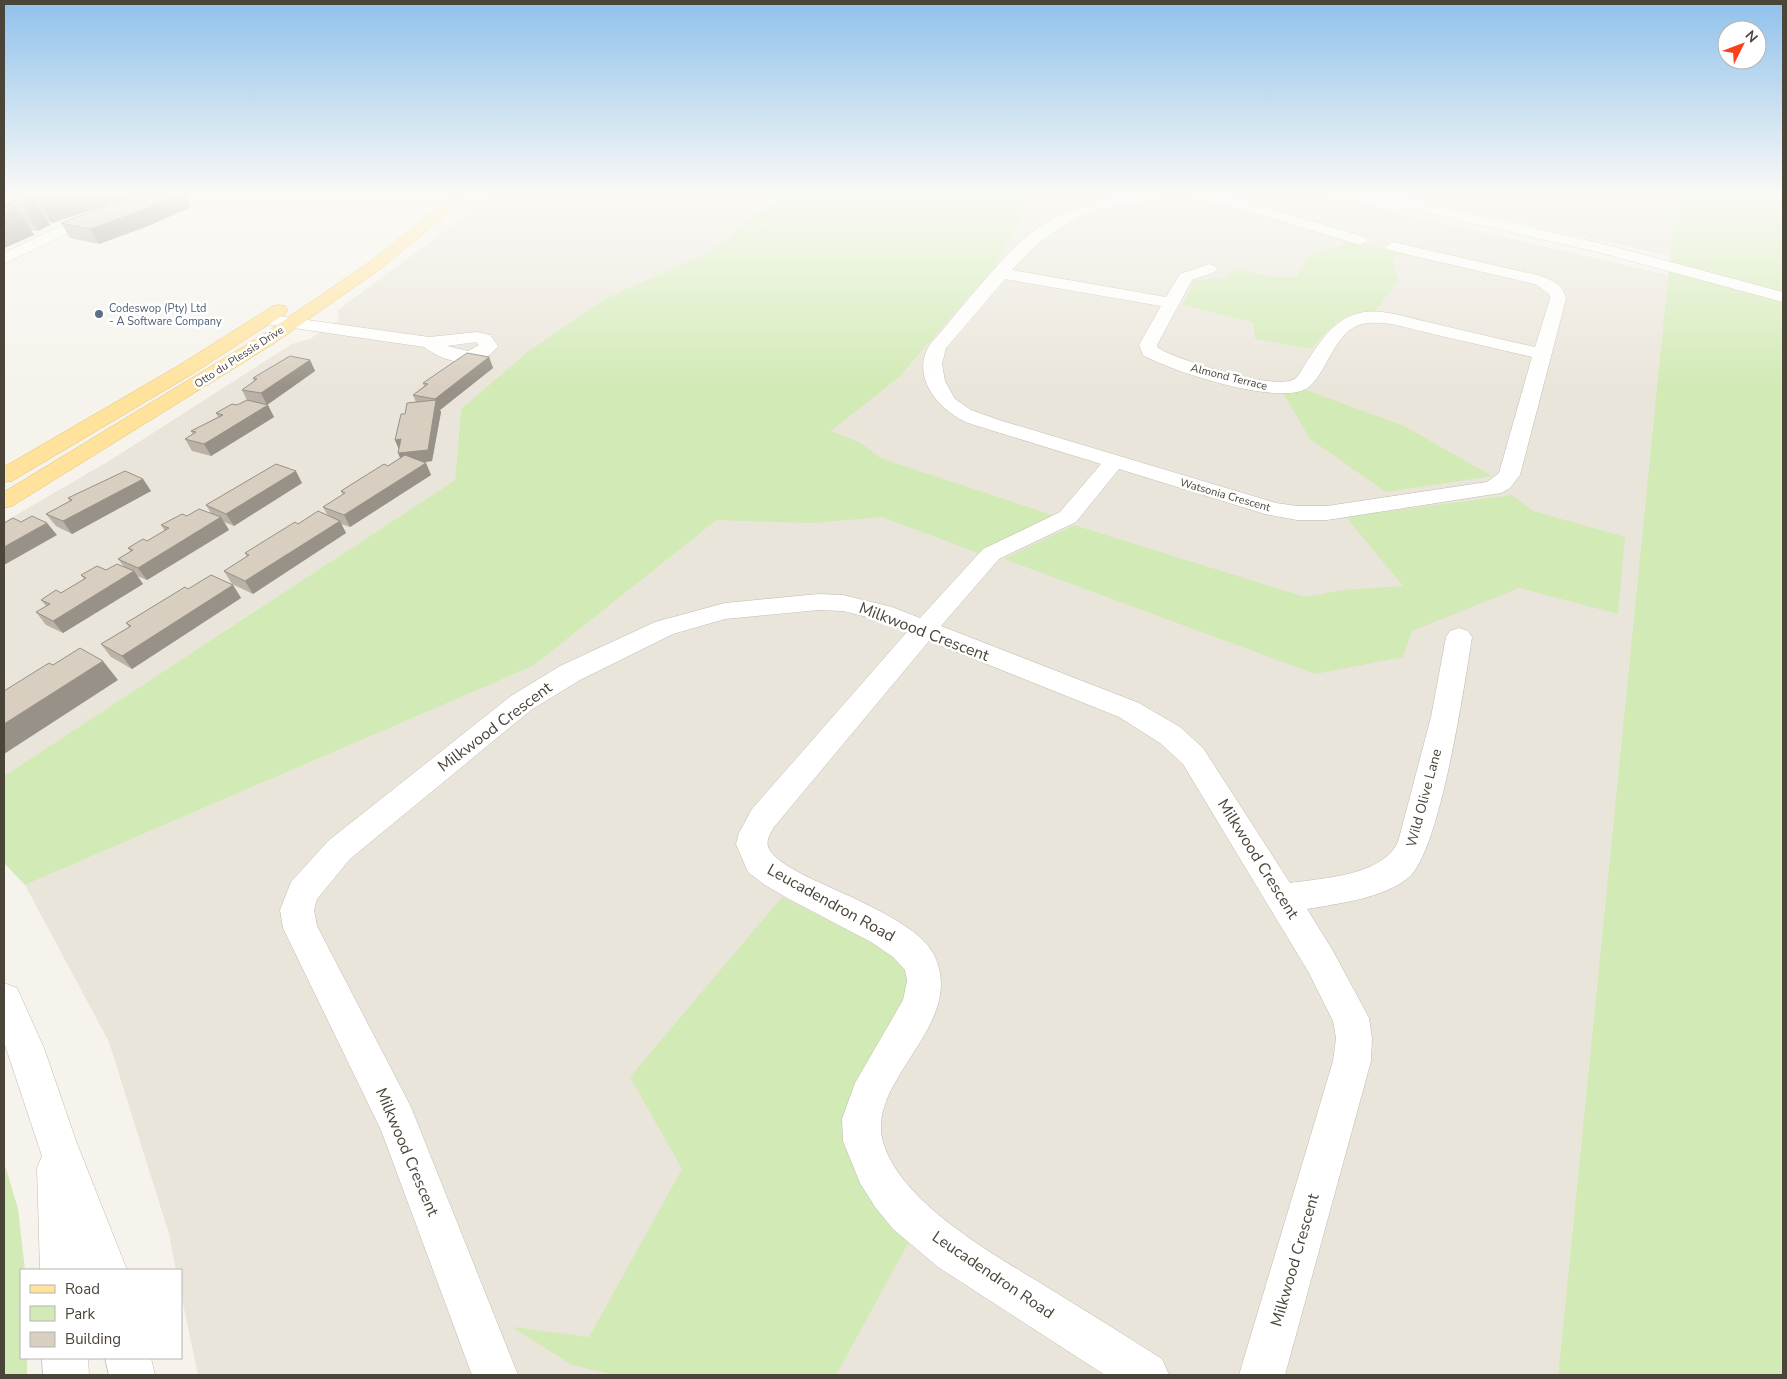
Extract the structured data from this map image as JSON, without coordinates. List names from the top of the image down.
{
  "streets": {
    "main road": ["Otto du Plessis Drive"],
    "street": [
      "Almond Terrace",
      "Watsonia Crescent",
      "Milkwood Crescent",
      "Wild Olive Lane",
      "Leucadendron Road"
    ]
  },
  "crossings": [
    ["Almond Terrace", "Watsonia Crescent"],
    ["Watsonia Crescent", "Leucadendron Road"],
    ["Milkwood Crescent", "Wild Olive Lane"],
    ["Milkwood Crescent", "Leucadendron Road"]
  ],
  "places": ["Codeswop (Pty) Ltd - A Software Company"],
  "legend": ["Road", "Park", "Building"],
  "north": "top right"
}
